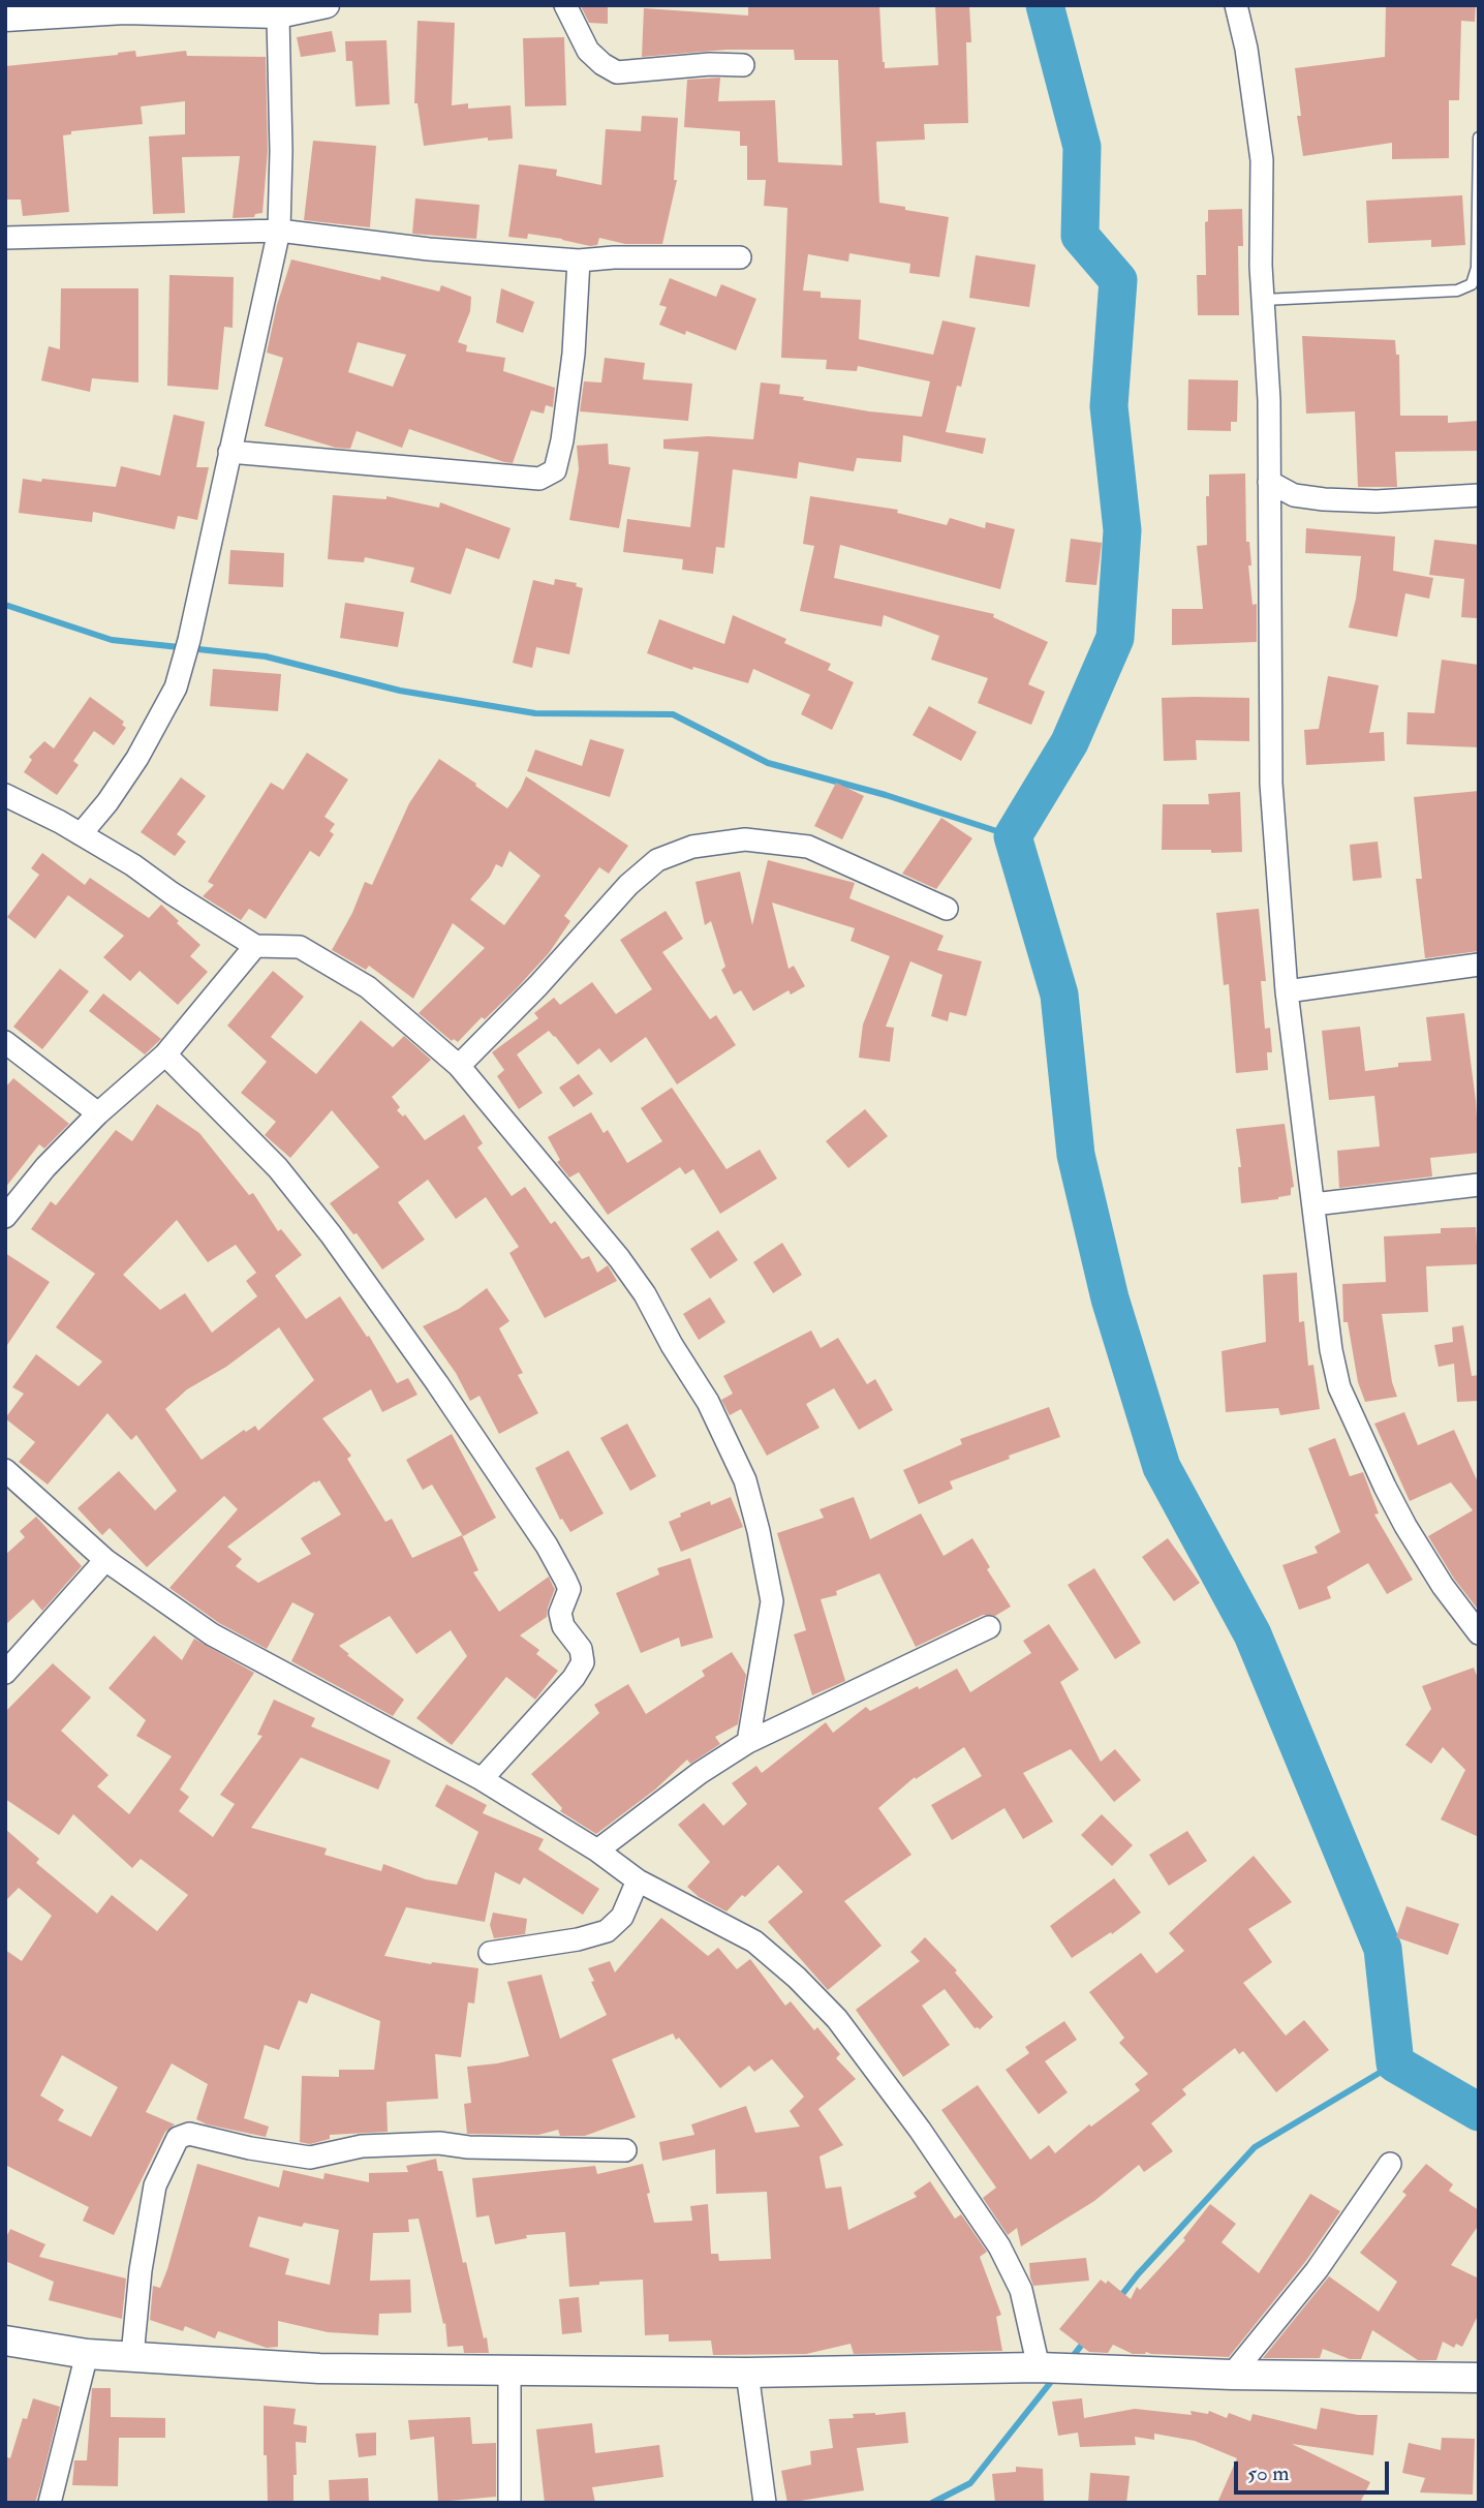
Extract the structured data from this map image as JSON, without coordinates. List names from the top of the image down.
{
  "scale_bar": "50 m"
}
